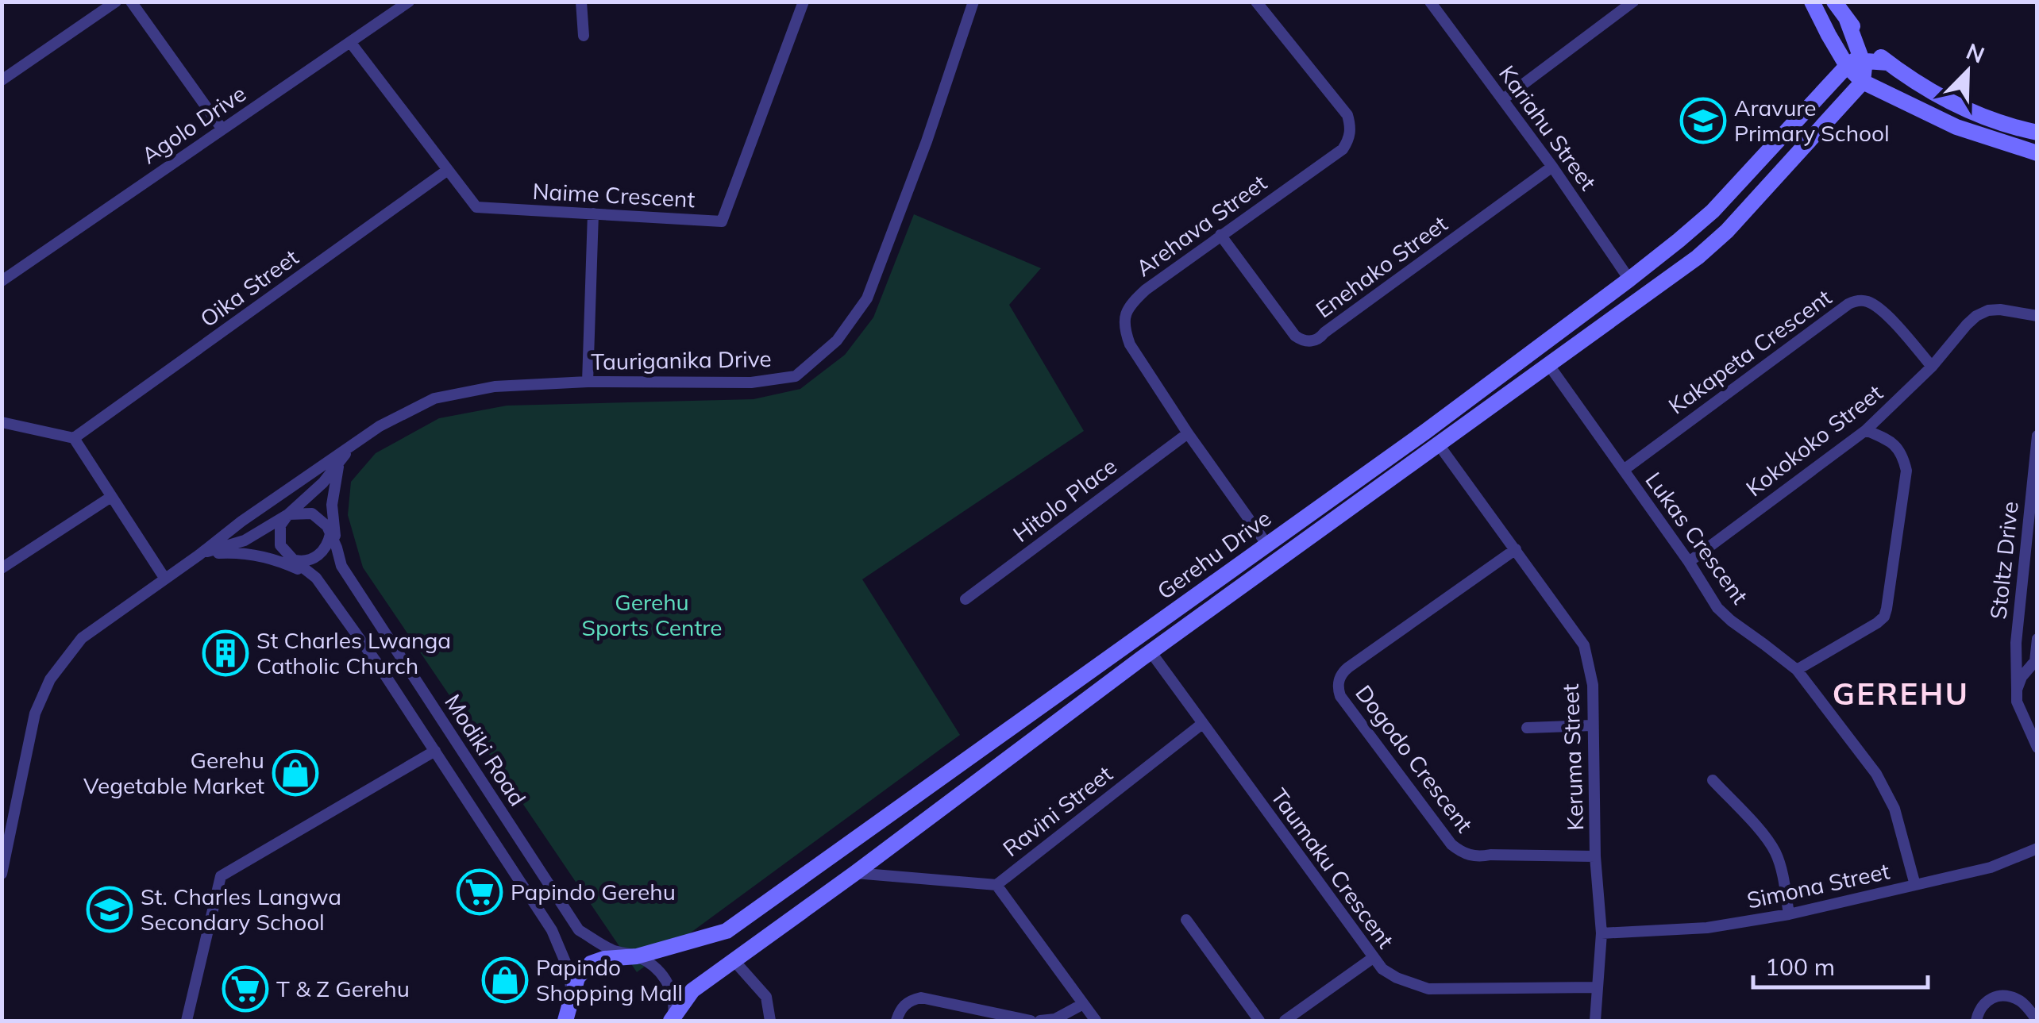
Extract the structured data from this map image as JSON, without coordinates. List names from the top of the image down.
{
  "streets": {
    "street": [
      "Agolo Drive",
      "Kariahu Street",
      "Naime Crescent",
      "Arehava Street",
      "Enehako Street",
      "Oika Street",
      "Kakapeta Crescent",
      "Tauriganika Drive",
      "Kokokoko Street",
      "Hitolo Place",
      "Lukas Crescent",
      "Gerehu Drive",
      "Stoltz Drive",
      "Modiki Road",
      "Keruma Street",
      "Dogodo Crescent",
      "Ravini Street",
      "Taumaku Crescent",
      "Simona Street"
    ]
  },
  "crossings": [
    ["Agolo Drive", "Naime Crescent"],
    ["Kariahu Street", "Enehako Street"],
    ["Kariahu Street", "Gerehu Drive"],
    ["Naime Crescent", "Oika Street"],
    ["Arehava Street", "Enehako Street"],
    ["Arehava Street", "Hitolo Place"],
    ["Arehava Street", "Gerehu Drive"],
    ["Kakapeta Crescent", "Kokokoko Street"],
    ["Kakapeta Crescent", "Lukas Crescent"],
    ["Tauriganika Drive", "Modiki Road"],
    ["Kokokoko Street", "Lukas Crescent"],
    ["Lukas Crescent", "Gerehu Drive"],
    ["Lukas Crescent", "Simona Street"],
    ["Gerehu Drive", "Modiki Road"],
    ["Gerehu Drive", "Keruma Street"],
    ["Gerehu Drive", "Taumaku Crescent"],
    ["Keruma Street", "Dogodo Crescent"],
    ["Keruma Street", "Taumaku Crescent"],
    ["Keruma Street", "Simona Street"],
    ["Ravini Street", "Taumaku Crescent"]
  ],
  "districts": ["GEREHU"],
  "parks": ["Gerehu Sports Centre"],
  "places": {
    "school or university": ["Aravure Primary School", "St. Charles Langwa Secondary School"],
    "building": ["St Charles Lwanga Catholic Church"],
    "shop": ["Gerehu Vegetable Market", "Papindo Shopping Mall"],
    "supermarket": ["Papindo Gerehu", "T & Z Gerehu"]
  },
  "scale_bar": "100 m",
  "north": "top right"
}
